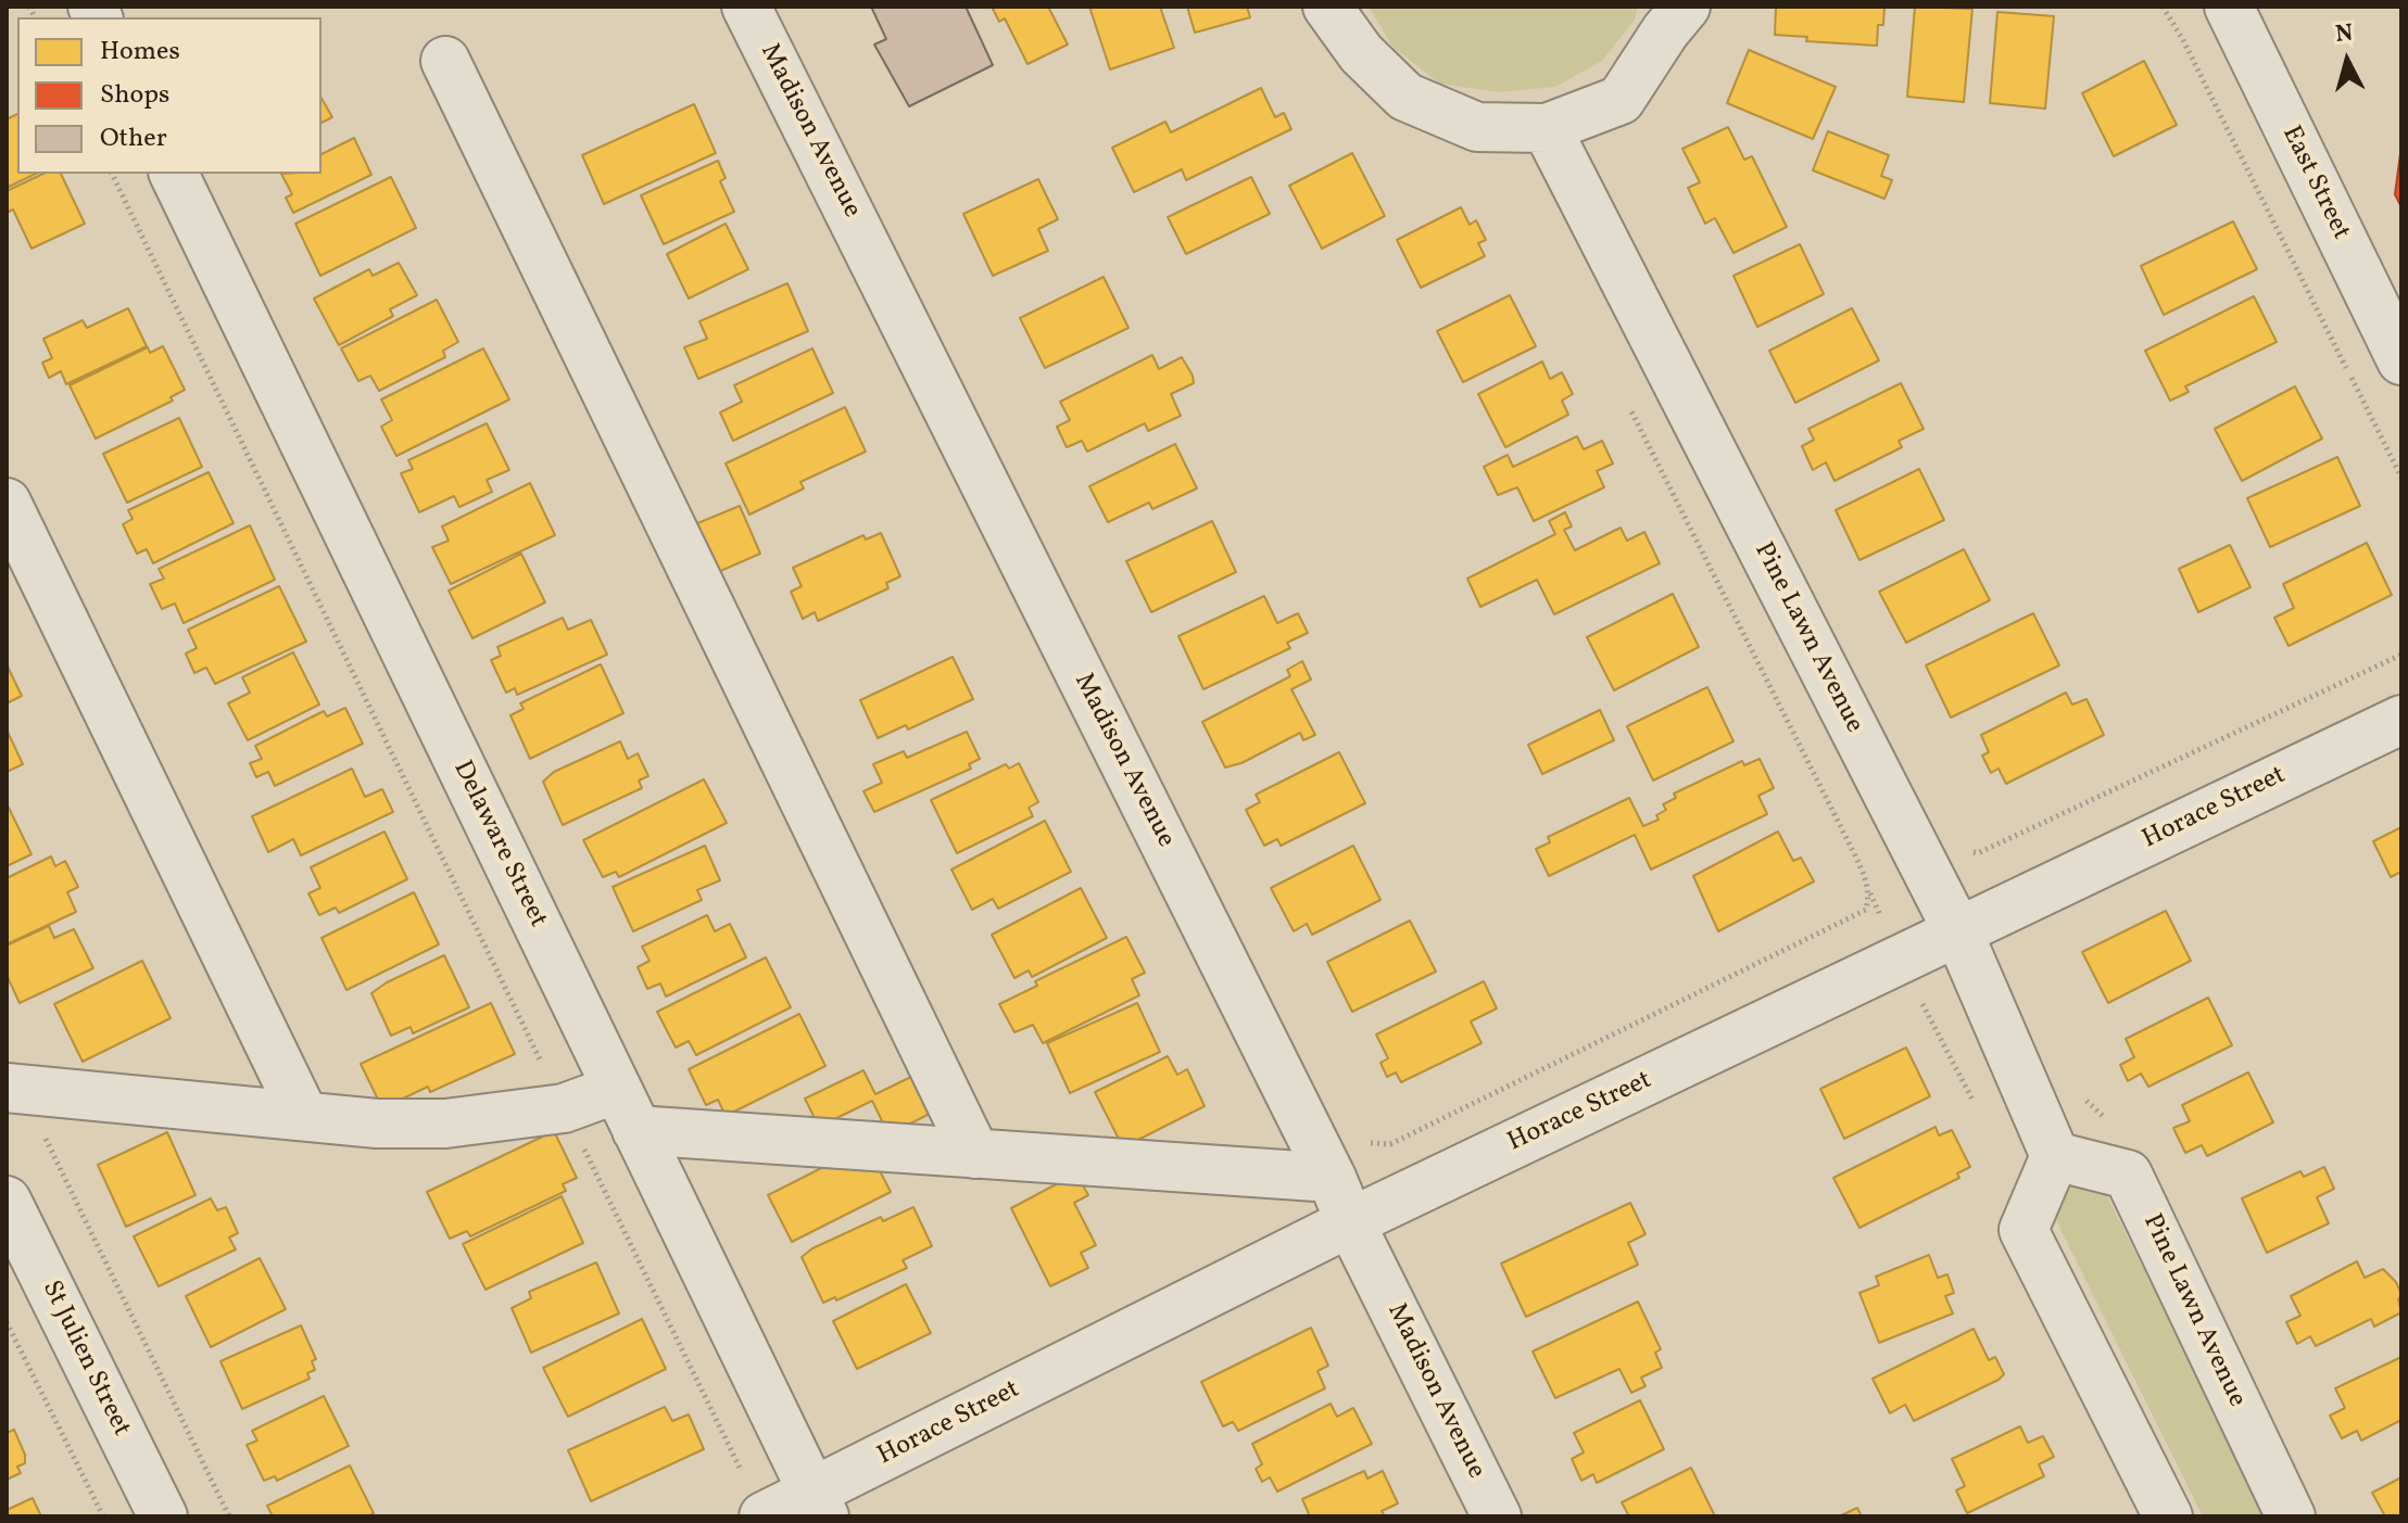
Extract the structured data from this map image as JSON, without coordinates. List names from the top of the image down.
{
  "streets": {
    "street": [
      "Madison Avenue",
      "East Street",
      "Pine Lawn Avenue",
      "Horace Street",
      "Delaware Street",
      "St Julien Street"
    ]
  },
  "crossings": [
    ["Madison Avenue", "Horace Street"],
    ["Pine Lawn Avenue", "Horace Street"],
    ["Horace Street", "Delaware Street"]
  ],
  "legend": ["Homes", "Shops", "Other"],
  "north": "top"
}
